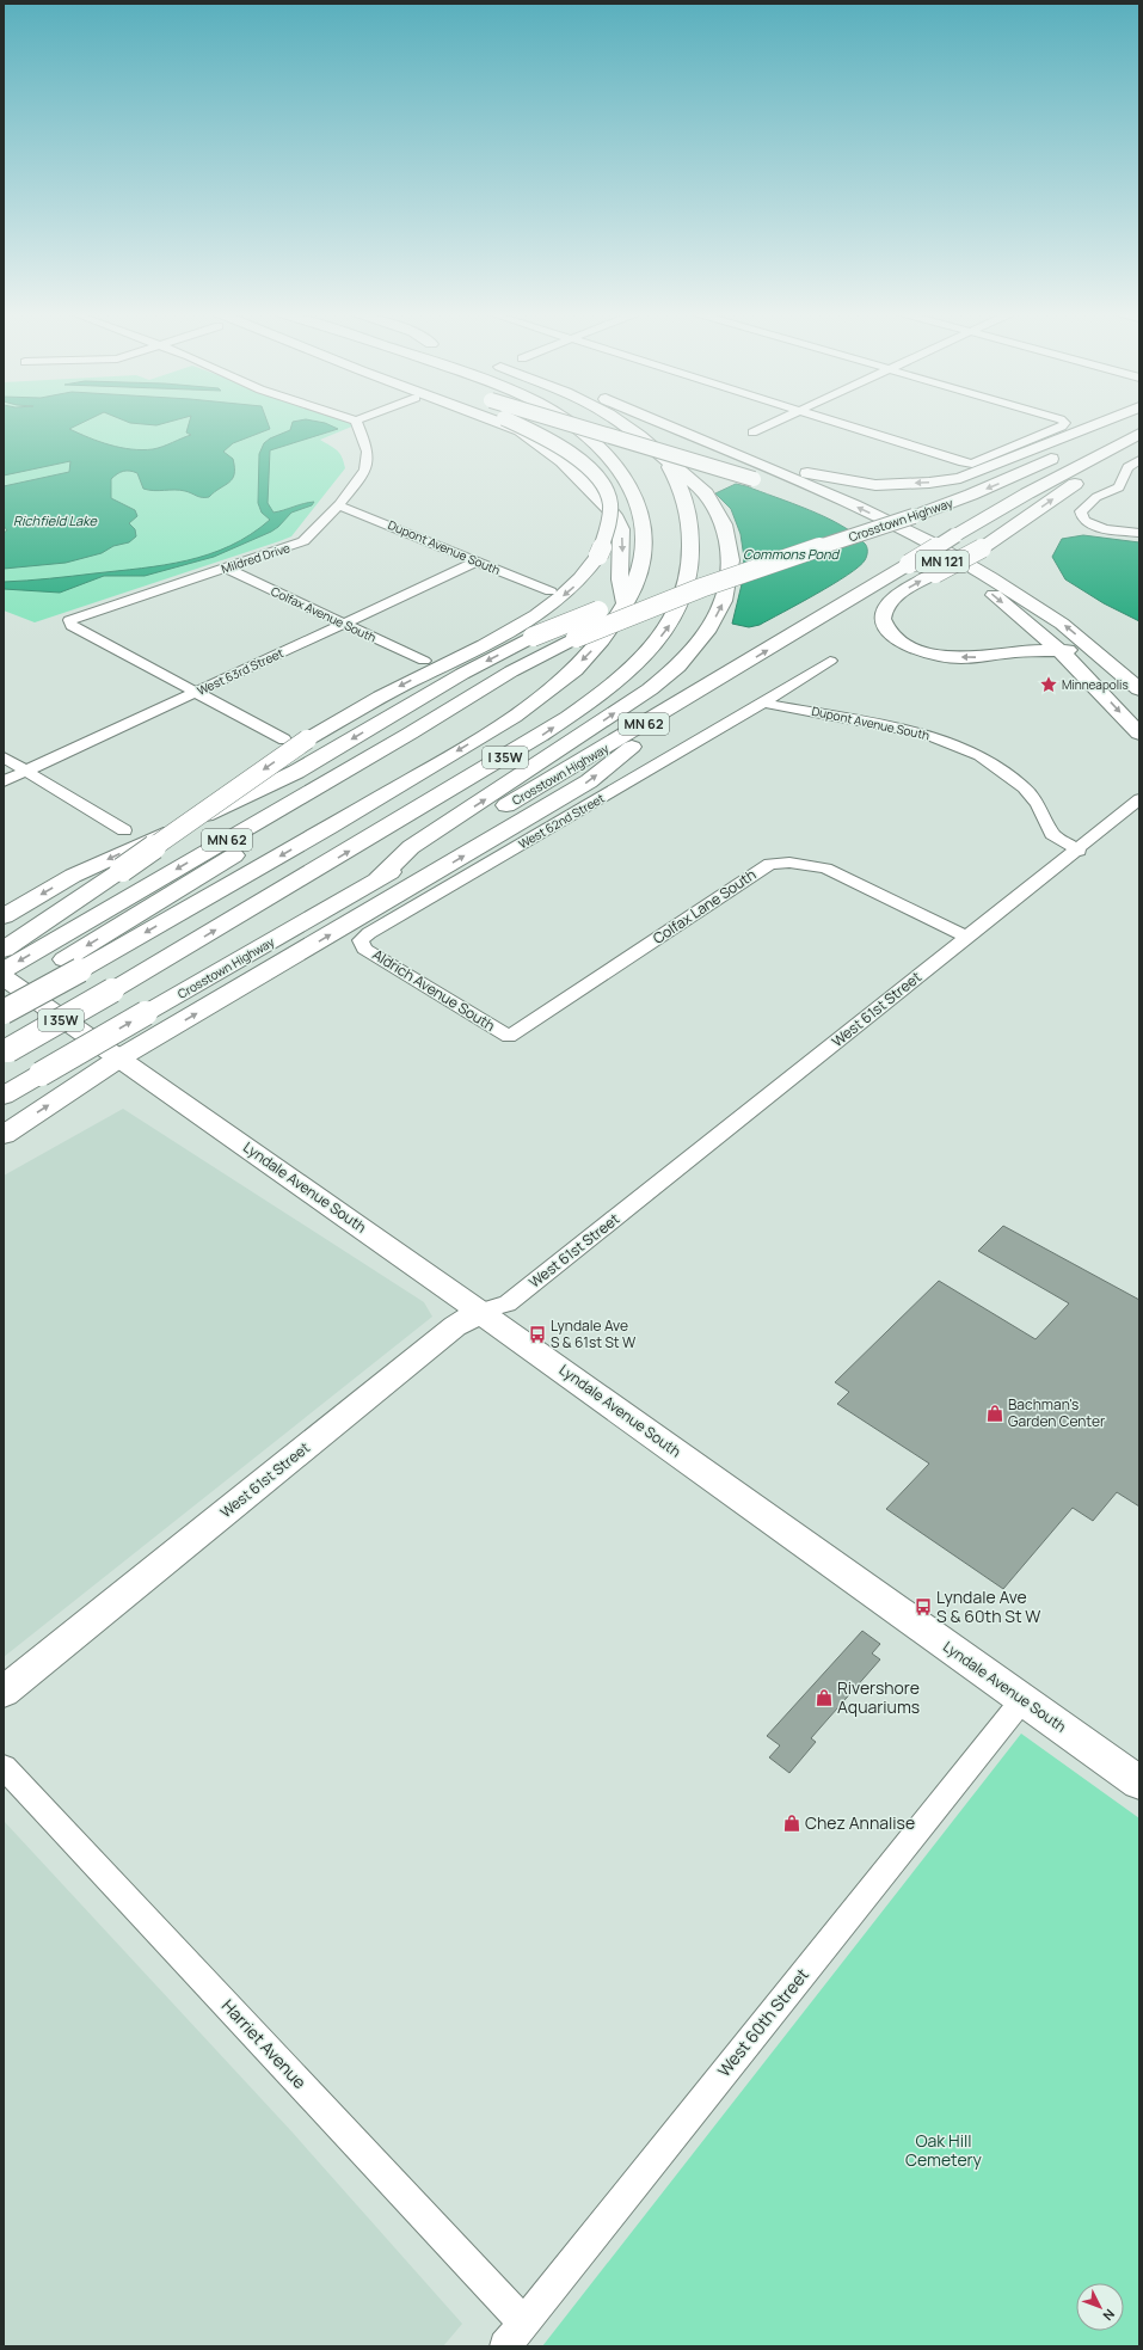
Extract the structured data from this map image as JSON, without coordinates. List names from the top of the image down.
{
  "streets": {
    "main road": [
      "Crosstown Highway",
      "MN 121",
      "MN 62",
      "I 35W",
      "West 61st Street",
      "Lyndale Avenue South"
    ],
    "street": [
      "Dupont Avenue South",
      "Mildred Drive",
      "Colfax Avenue South",
      "West 63rd Street",
      "West 62nd Street",
      "Colfax Lane South",
      "Aldrich Avenue South",
      "West 60th Street",
      "Harriet Avenue"
    ]
  },
  "crossings": [
    ["Dupont Avenue South", "Mildred Drive"],
    ["Dupont Avenue South", "West 63rd Street"],
    ["Dupont Avenue South", "West 62nd Street"],
    ["Dupont Avenue South", "West 61st Street"],
    ["Mildred Drive", "Colfax Avenue South"],
    ["Mildred Drive", "West 63rd Street"],
    ["Colfax Avenue South", "West 63rd Street"],
    ["West 62nd Street", "Aldrich Avenue South"],
    ["Colfax Lane South", "Aldrich Avenue South"],
    ["Colfax Lane South", "West 61st Street"],
    ["West 61st Street", "Lyndale Avenue South"],
    ["Lyndale Avenue South", "West 60th Street"],
    ["West 60th Street", "Harriet Avenue"]
  ],
  "water": ["Richfield Lake", "Commons Pond"],
  "parks": ["Oak Hill Cemetery"],
  "places": {
    "place": ["Minneapolis"],
    "bus stop": ["Lyndale Ave S & 61st St W", "Lyndale Ave S & 60th St W"],
    "shop": ["Bachman's Garden Center", "Rivershore Aquariums", "Chez Annalise"]
  },
  "north": "bottom right"
}
